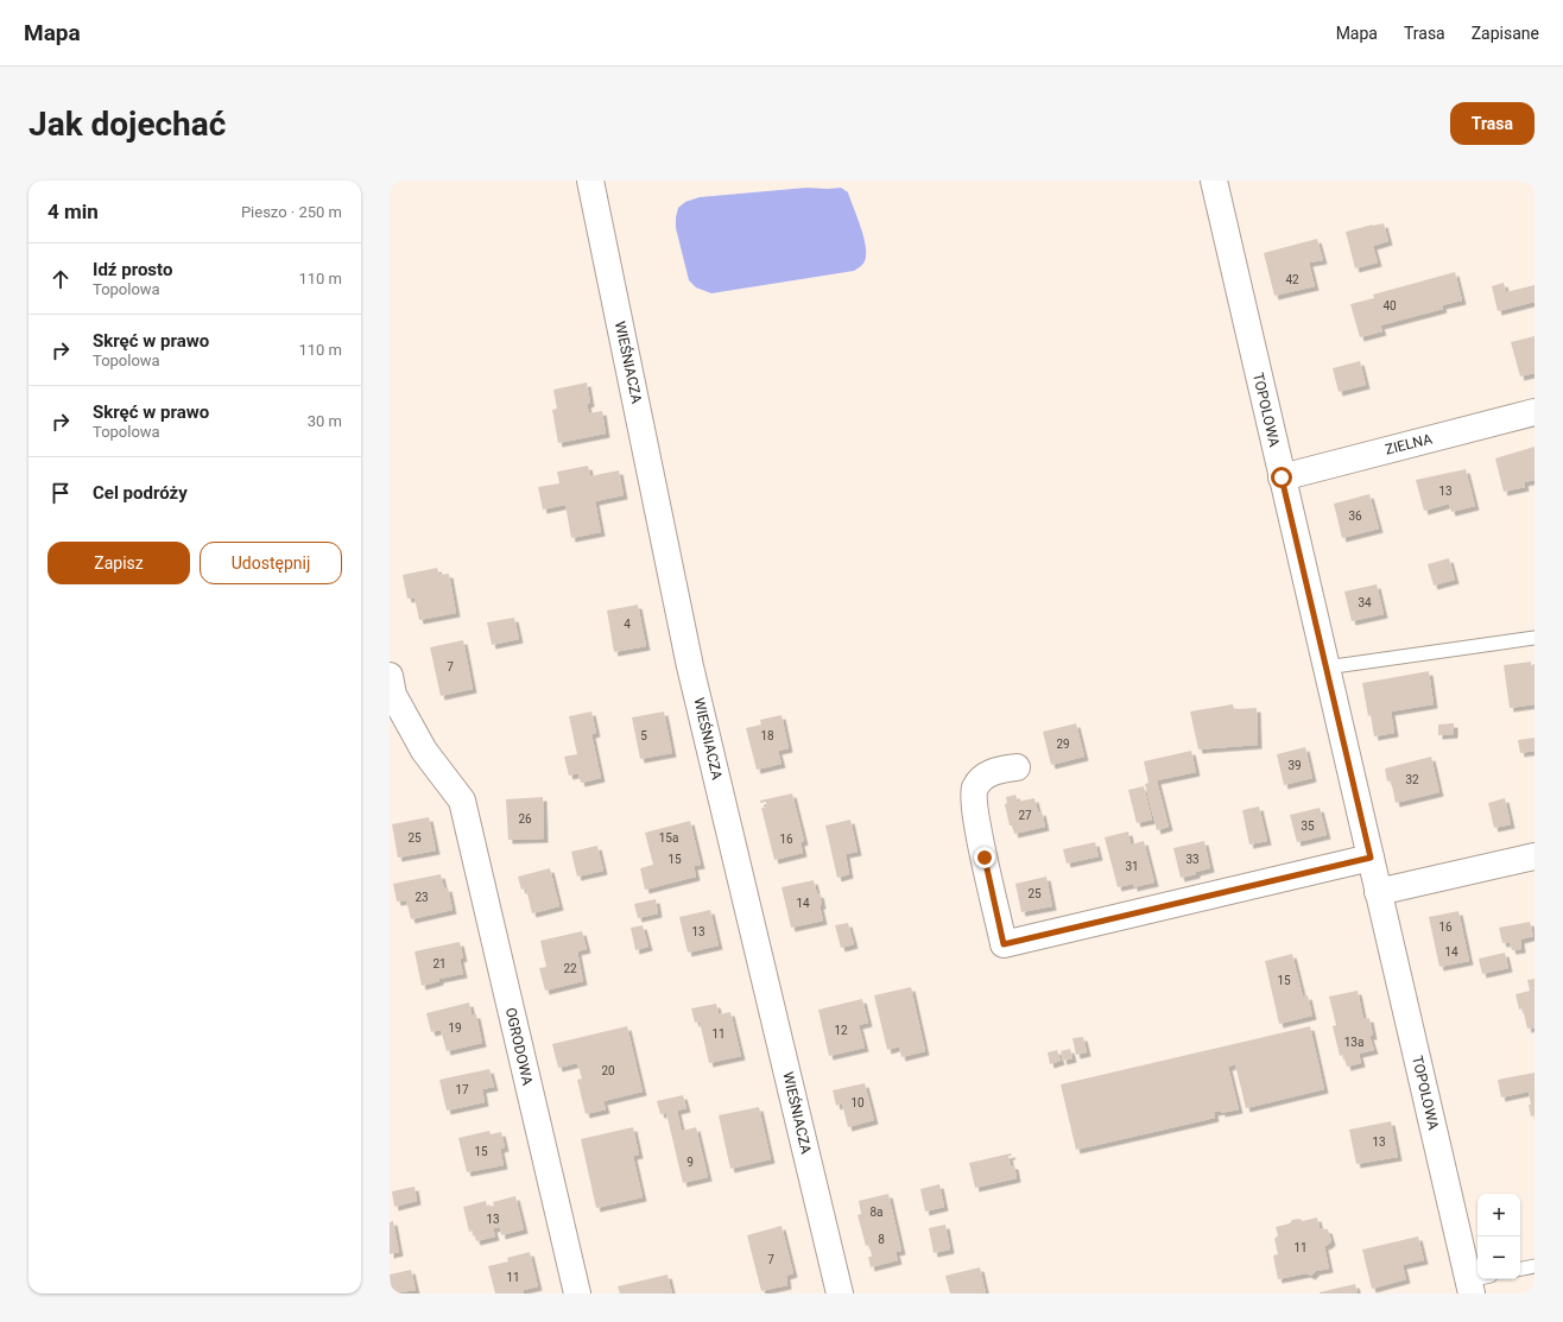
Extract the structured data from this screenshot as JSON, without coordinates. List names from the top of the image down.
{
  "streets": {
    "street": [
      "WIEŚNIACZA",
      "TOPOLOWA",
      "ZIELNA",
      "OGRODOWA"
    ]
  },
  "crossings": [
    ["TOPOLOWA", "ZIELNA"]
  ],
  "house_numbers": [
    "42",
    "40",
    "13",
    "36",
    "34",
    "4",
    "7",
    "5",
    "18",
    "29",
    "39",
    "32",
    "27",
    "26",
    "35",
    "25",
    "15a",
    "16",
    "15",
    "33",
    "31",
    "25",
    "23",
    "14",
    "16",
    "13",
    "14",
    "21",
    "22",
    "15",
    "19",
    "12",
    "11",
    "13a",
    "20",
    "17",
    "10",
    "13",
    "15",
    "9",
    "8a",
    "13",
    "8",
    "11",
    "7",
    "11"
  ],
  "page": {
    "header": "Mapa",
    "nav": ["Mapa", "Trasa", "Zapisane"],
    "buttons": [
      "Trasa",
      ["Zapisz", "Udostępnij"]
    ],
    "title": "Jak dojechać",
    "heading": ["4 min", "Pieszo · 250 m"],
    "list": [
      ["Idź prosto", "Topolowa", "110 m"],
      ["Skręć w prawo", "Topolowa", "110 m"],
      ["Skręć w prawo", "Topolowa", "30 m"],
      "Cel podróży"
    ],
    "map_buttons": ["+", "−"]
  }
}
